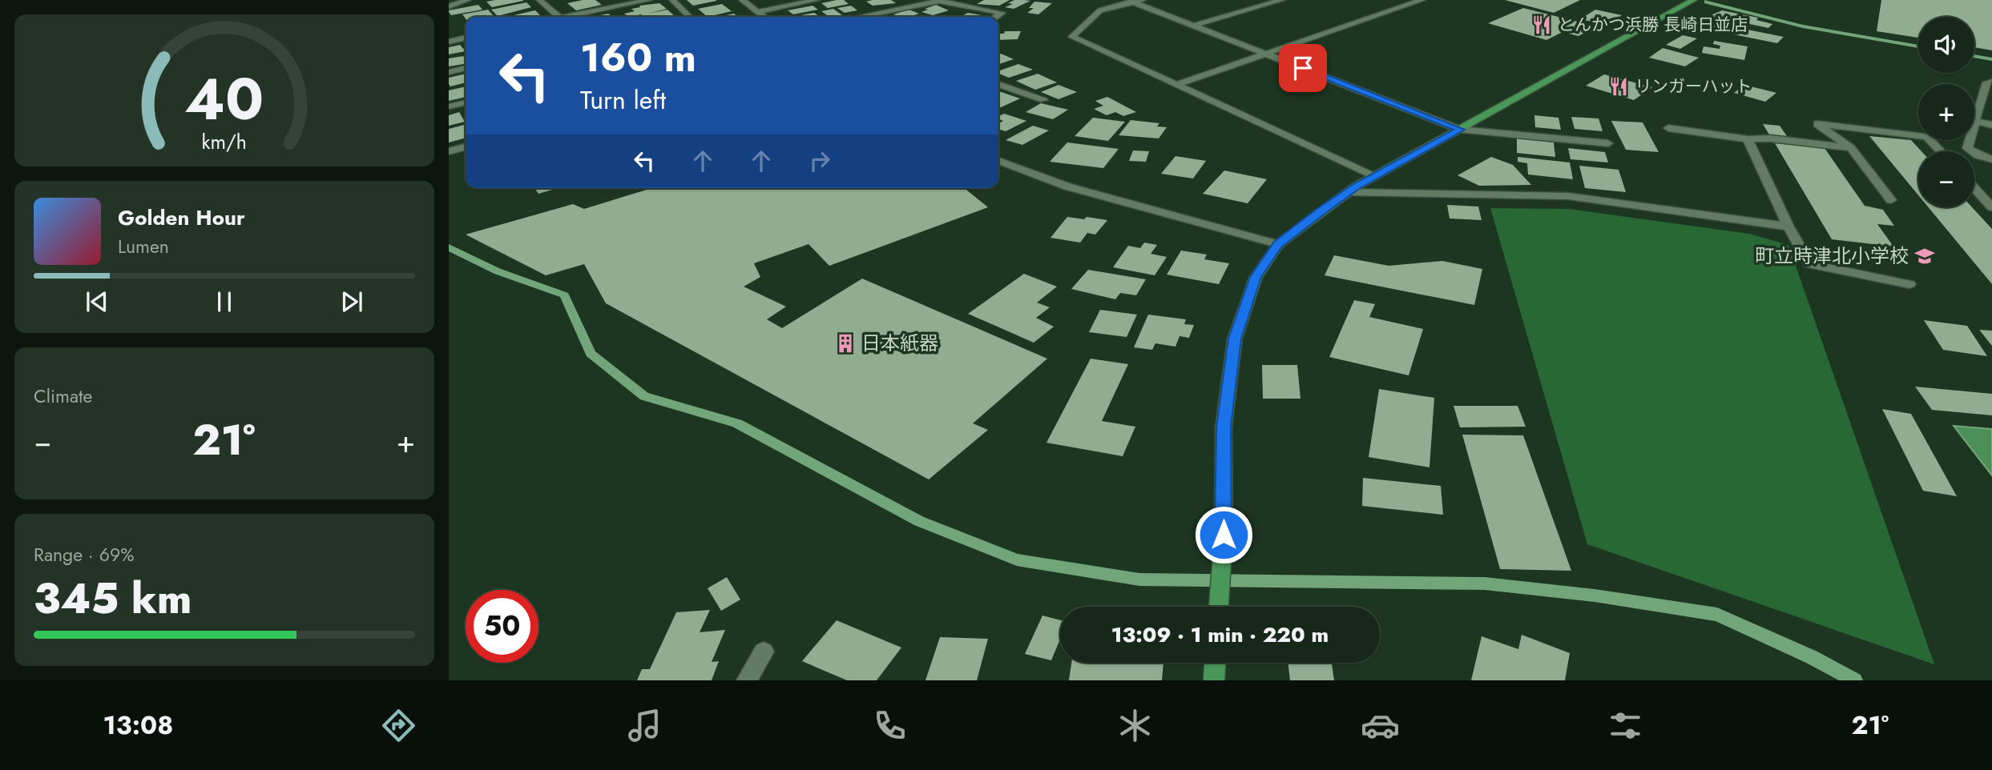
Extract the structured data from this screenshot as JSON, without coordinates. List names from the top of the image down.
{
  "places": {
    "restaurant": ["とんかつ浜勝 長崎日並店", "リンガーハット"],
    "school or university": ["町立時津北小学校"],
    "building": ["日本紙器"]
  },
  "page": {
    "map_buttons": ["+", "−"],
    "turn": ["160 m", "Turn left"],
    "song": ["Golden Hour", "Lumen"],
    "tile": [
      "Climate",
      ["Range · 69%", "345 km"]
    ],
    "heat": ["−", "21°", "+"],
    "limit": "50",
    "trip": "13:09 · 1 min · 220 m",
    "tabs": ["13:08", "21°"],
    "gauge": ["40", "km/h"]
  }
}
